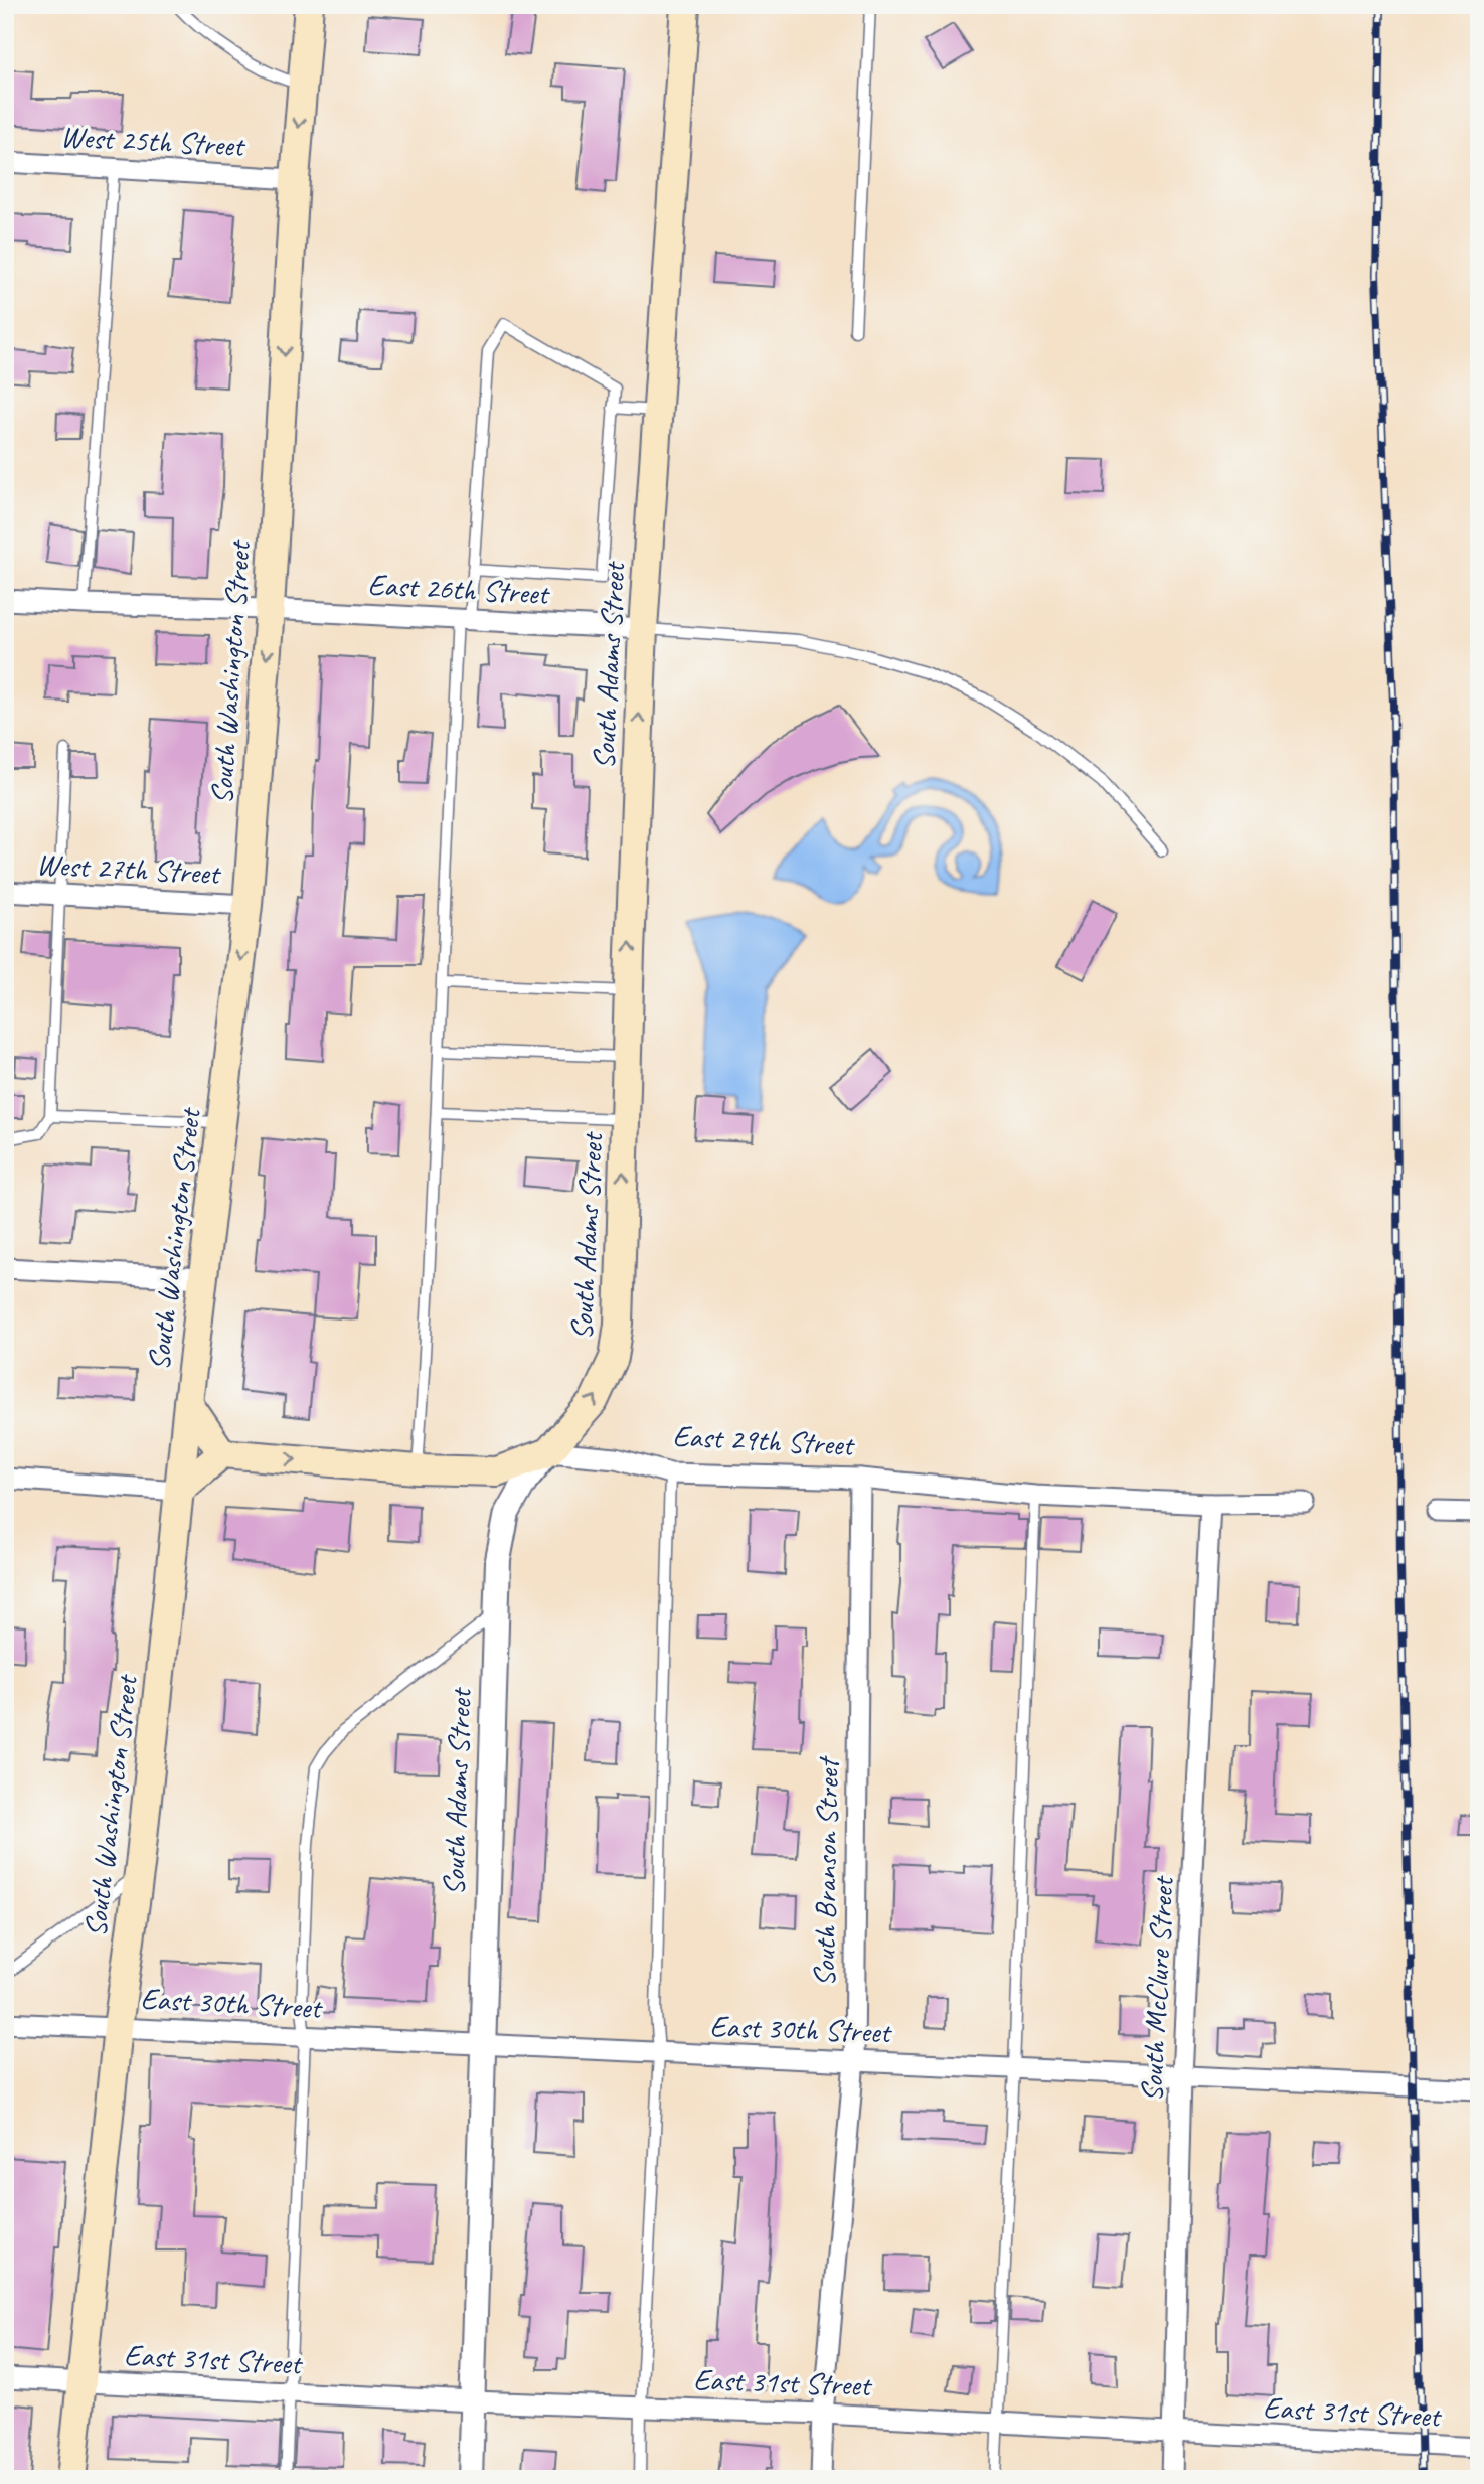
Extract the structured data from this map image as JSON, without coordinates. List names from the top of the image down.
{
  "streets": {
    "main road": ["South Adams Street", "South Washington Street", "East 29th Street"],
    "street": [
      "West 25th Street",
      "East 26th Street",
      "West 27th Street",
      "South Branson Street",
      "South McClure Street",
      "East 30th Street",
      "East 31st Street"
    ]
  },
  "crossings": [
    ["West 25th Street", "South Washington Street"],
    ["East 26th Street", "South Adams Street"],
    ["East 26th Street", "South Washington Street"],
    ["South Adams Street", "East 29th Street"],
    ["South Adams Street", "East 30th Street"],
    ["South Adams Street", "East 31st Street"],
    ["South Washington Street", "West 27th Street"],
    ["South Washington Street", "East 30th Street"],
    ["South Washington Street", "East 31st Street"],
    ["East 29th Street", "South Branson Street"],
    ["East 29th Street", "South McClure Street"],
    ["South Branson Street", "East 30th Street"],
    ["South Branson Street", "East 31st Street"],
    ["South McClure Street", "East 30th Street"],
    ["South McClure Street", "East 31st Street"]
  ],
  "one_way": ["South Washington Street"]
}
